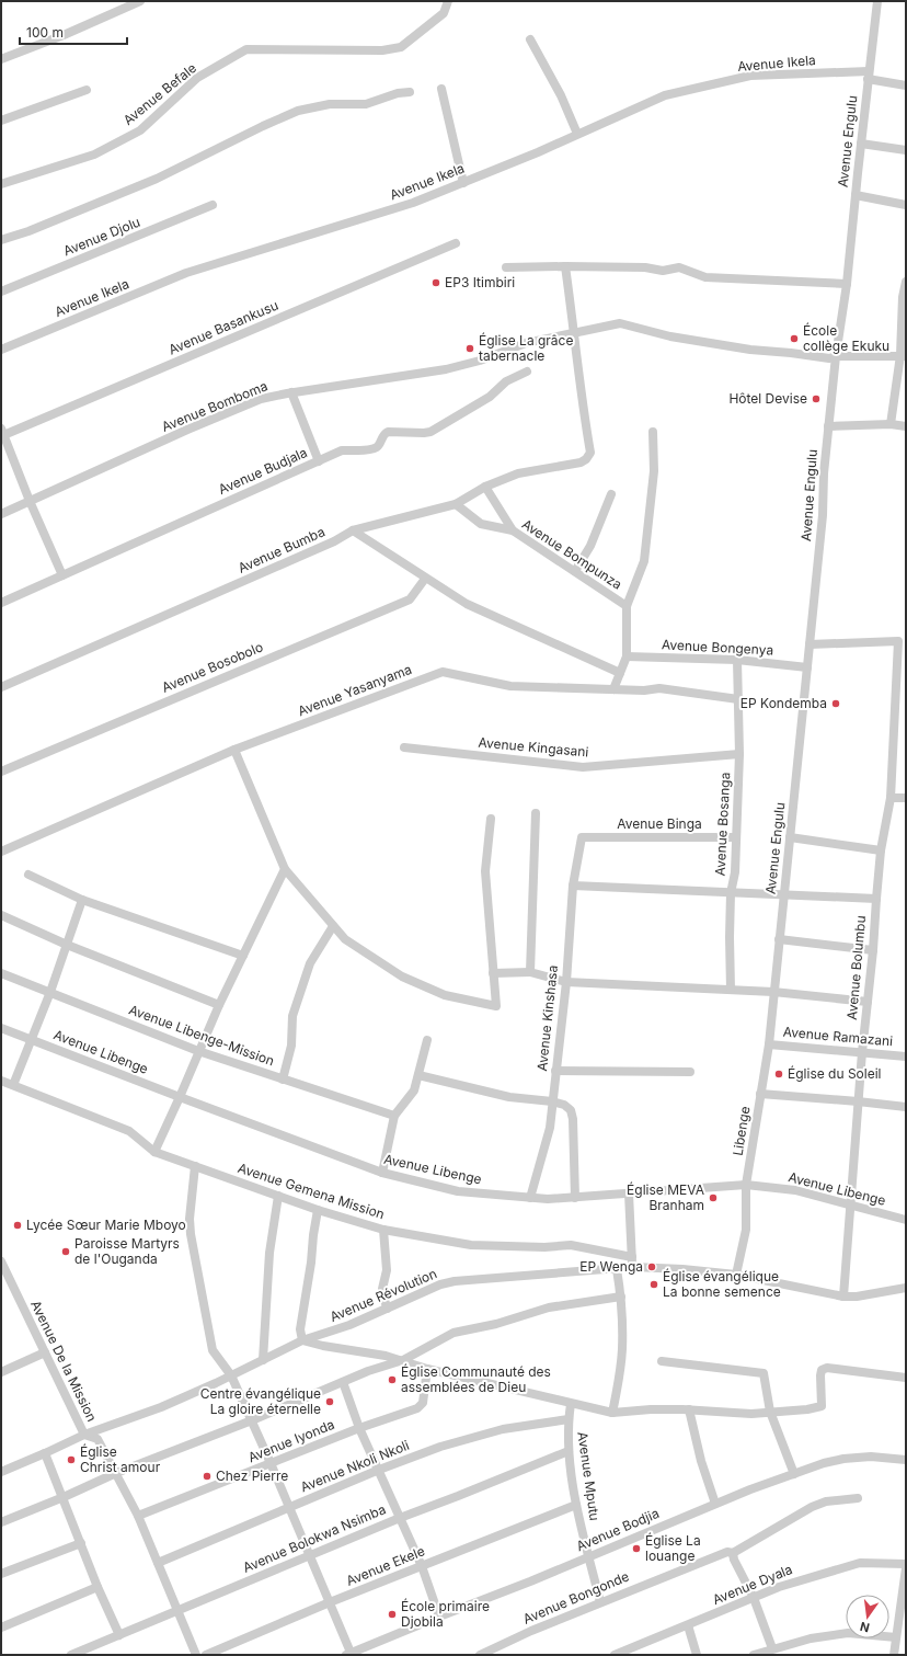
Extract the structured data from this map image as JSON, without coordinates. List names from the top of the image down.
{
  "streets": {
    "street": [
      "Avenue Ikela",
      "Avenue Befale",
      "Avenue Engulu",
      "Avenue Djolu",
      "Avenue Basankusu",
      "Avenue Bomboma",
      "Avenue Budjala",
      "Avenue Bumba",
      "Avenue Bompunza",
      "Avenue Bongenya",
      "Avenue Bosobolo",
      "Avenue Yasanyama",
      "Avenue Kingasani",
      "Avenue Binga",
      "Avenue Bosanga",
      "Avenue Bolumbu",
      "Avenue Kinshasa",
      "Avenue Libenge-Mission",
      "Avenue Ramazani",
      "Avenue Libenge",
      "Libenge",
      "Avenue Gemena Mission",
      "Avenue Révolution",
      "Avenue De la Mission",
      "Avenue Iyonda",
      "Avenue Nkoli Nkoli",
      "Avenue Mputu",
      "Avenue Bodjia",
      "Avenue Bolokwa Nsimba",
      "Avenue Ekele",
      "Avenue Dyala",
      "Avenue Bongonde"
    ]
  },
  "crossings": [
    ["Avenue Ikela", "Avenue Engulu"],
    ["Avenue Engulu", "Avenue Bomboma"],
    ["Avenue Engulu", "Avenue Bongenya"],
    ["Avenue Engulu", "Avenue Bolumbu"],
    ["Avenue Engulu", "Libenge"],
    ["Avenue Bomboma", "Avenue Bumba"],
    ["Avenue Bumba", "Avenue Bompunza"],
    ["Avenue Bongenya", "Avenue Bosanga"],
    ["Avenue Yasanyama", "Avenue Bosanga"],
    ["Avenue Kingasani", "Avenue Bosanga"],
    ["Avenue Binga", "Avenue Bosanga"],
    ["Avenue Binga", "Avenue Kinshasa"],
    ["Avenue Bolumbu", "Avenue Ramazani"],
    ["Avenue Bolumbu", "Avenue Libenge"],
    ["Avenue Bolumbu", "Avenue Révolution"],
    ["Avenue Kinshasa", "Avenue Libenge"],
    ["Avenue Ramazani", "Libenge"],
    ["Avenue Libenge", "Libenge"],
    ["Libenge", "Avenue Révolution"],
    ["Avenue Révolution", "Avenue De la Mission"],
    ["Avenue De la Mission", "Avenue Iyonda"],
    ["Avenue De la Mission", "Avenue Nkoli Nkoli"],
    ["Avenue De la Mission", "Avenue Bolokwa Nsimba"],
    ["Avenue Nkoli Nkoli", "Avenue Mputu"],
    ["Avenue Mputu", "Avenue Bodjia"],
    ["Avenue Mputu", "Avenue Bolokwa Nsimba"],
    ["Avenue Mputu", "Avenue Ekele"],
    ["Avenue Mputu", "Avenue Bongonde"]
  ],
  "places": [
    "EP3 Itimbiri",
    "École collège Ekuku",
    "Église La grâce tabernacle",
    "Hôtel Devise",
    "EP Kondemba",
    "Église du Soleil",
    "Église MEVA Branham",
    "Lycée Sœur Marie Mboyo",
    "Paroisse Martyrs de l'Ouganda",
    "EP Wenga",
    "Église évangélique La bonne semence",
    "Église Communauté des assemblées de Dieu",
    "Centre évangélique La gloire éternelle",
    "Église Christ amour",
    "Chez Pierre",
    "Église La louange",
    "École primaire Djobila"
  ],
  "scale_bar": "100 m",
  "north": "bottom"
}
